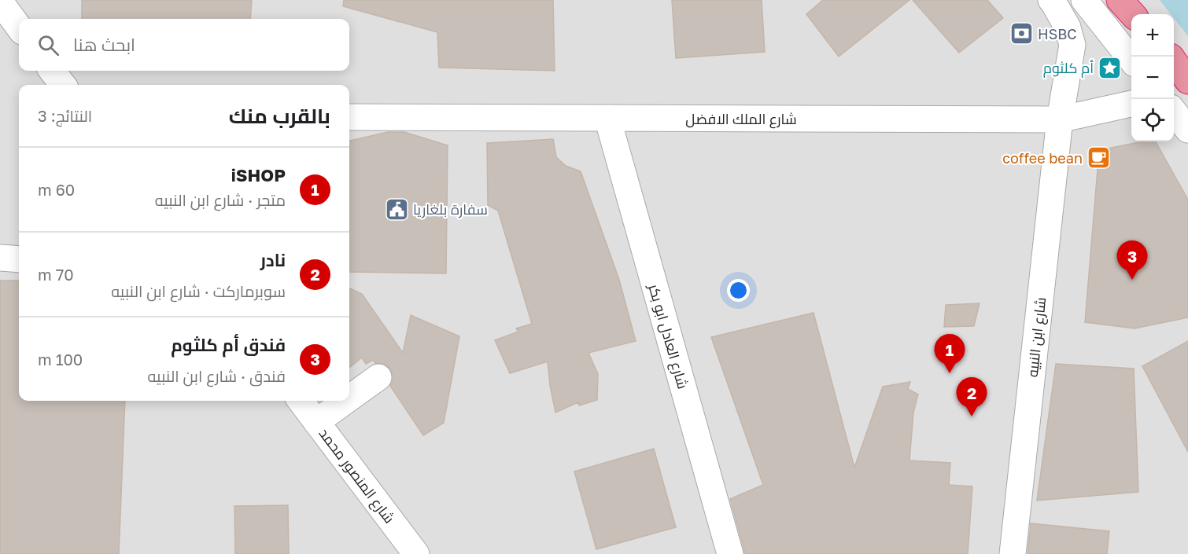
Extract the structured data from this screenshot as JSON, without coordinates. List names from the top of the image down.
{
  "streets": {
    "street": [
      "شارع الملك الافضل",
      "شارع العادل ابو بكر",
      "شارع ابن النبيه",
      "شارع المنصور محمد"
    ]
  },
  "crossings": [
    ["شارع الملك الافضل", "شارع العادل ابو بكر"],
    ["شارع الملك الافضل", "شارع ابن النبيه"]
  ],
  "places": {
    "bank": ["HSBC"],
    "place": ["أم كلثوم"],
    "cafe": ["coffee bean"],
    "public building": ["سفارة بلغاريا"]
  },
  "page": {
    "map_buttons": ["+", "−"],
    "search": "ابحث هنا",
    "heading": ["بالقرب منك", "النتائج: 3"],
    "list": [
      {
        "mark": "1",
        "name": "iSHOP",
        "note": "متجر · شارع ابن النبيه",
        "value": "60 m"
      },
      {
        "mark": "2",
        "name": "نادر",
        "note": "سوبرماركت · شارع ابن النبيه",
        "value": "70 m"
      },
      {
        "mark": "3",
        "name": "فندق أم كلثوم",
        "note": "فندق · شارع ابن النبيه",
        "value": "100 m"
      }
    ],
    "pins": ["3", "1", "2"]
  }
}
